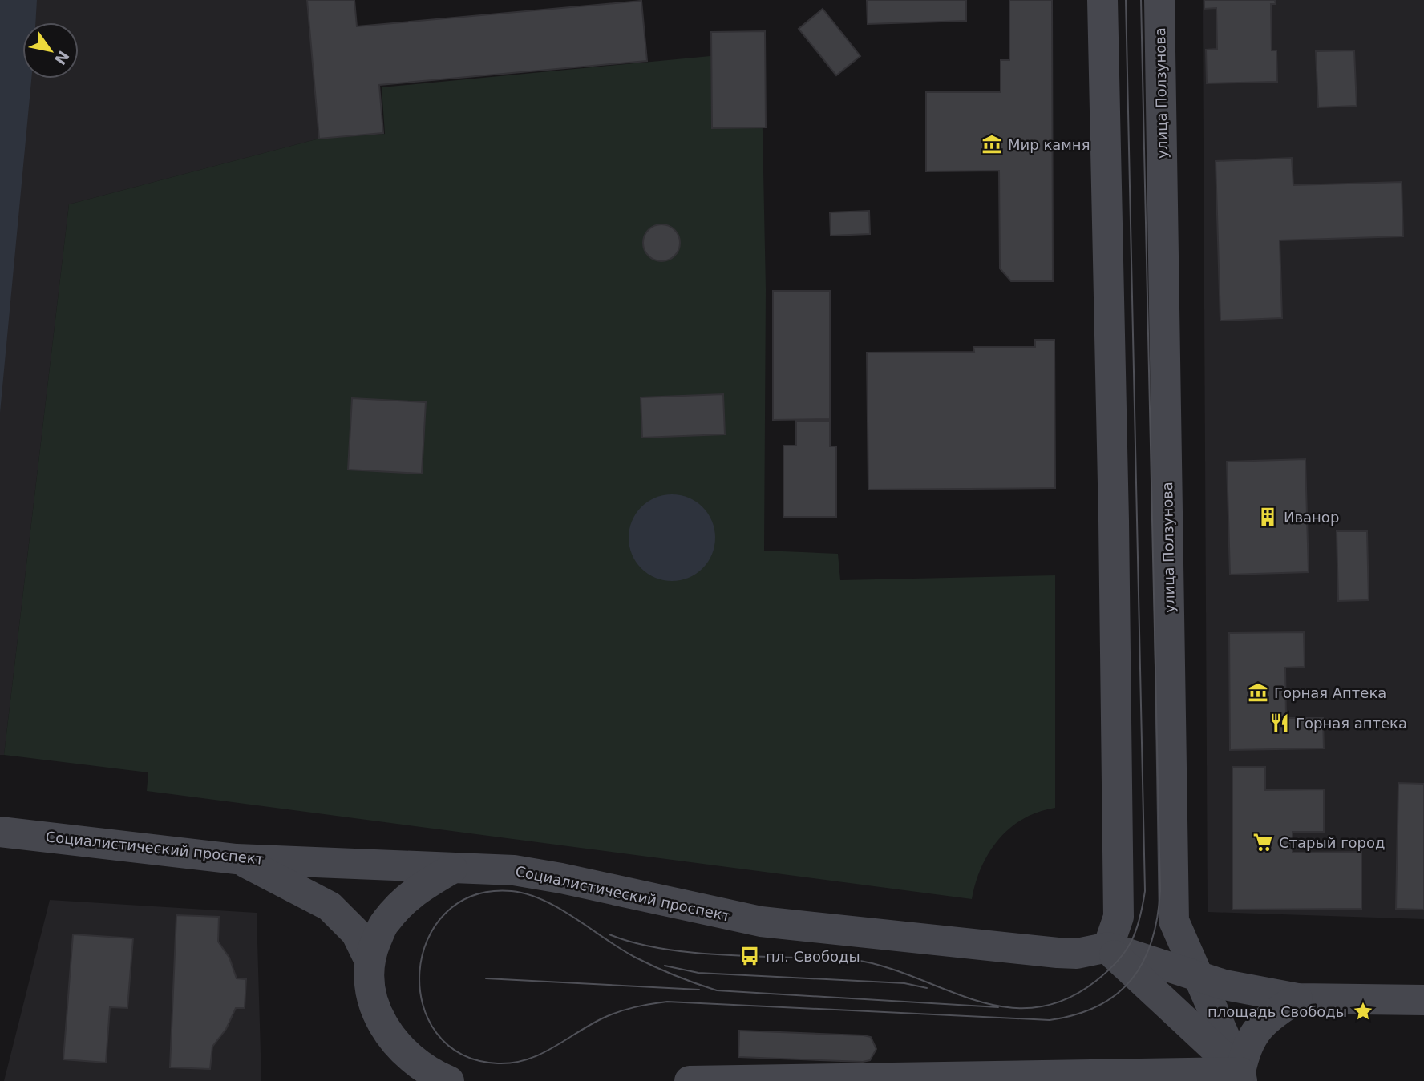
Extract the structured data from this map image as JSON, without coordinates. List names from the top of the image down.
{
  "streets": {
    "street": ["улица Ползунова", "Социалистический проспект"]
  },
  "places": {
    "museum": ["Мир камня", "Горная Аптека"],
    "building": ["Иванор"],
    "restaurant": ["Горная аптека"],
    "supermarket": ["Старый город"],
    "bus stop": ["пл. Свободы"],
    "place": ["площадь Свободы"]
  },
  "north": "bottom right"
}
